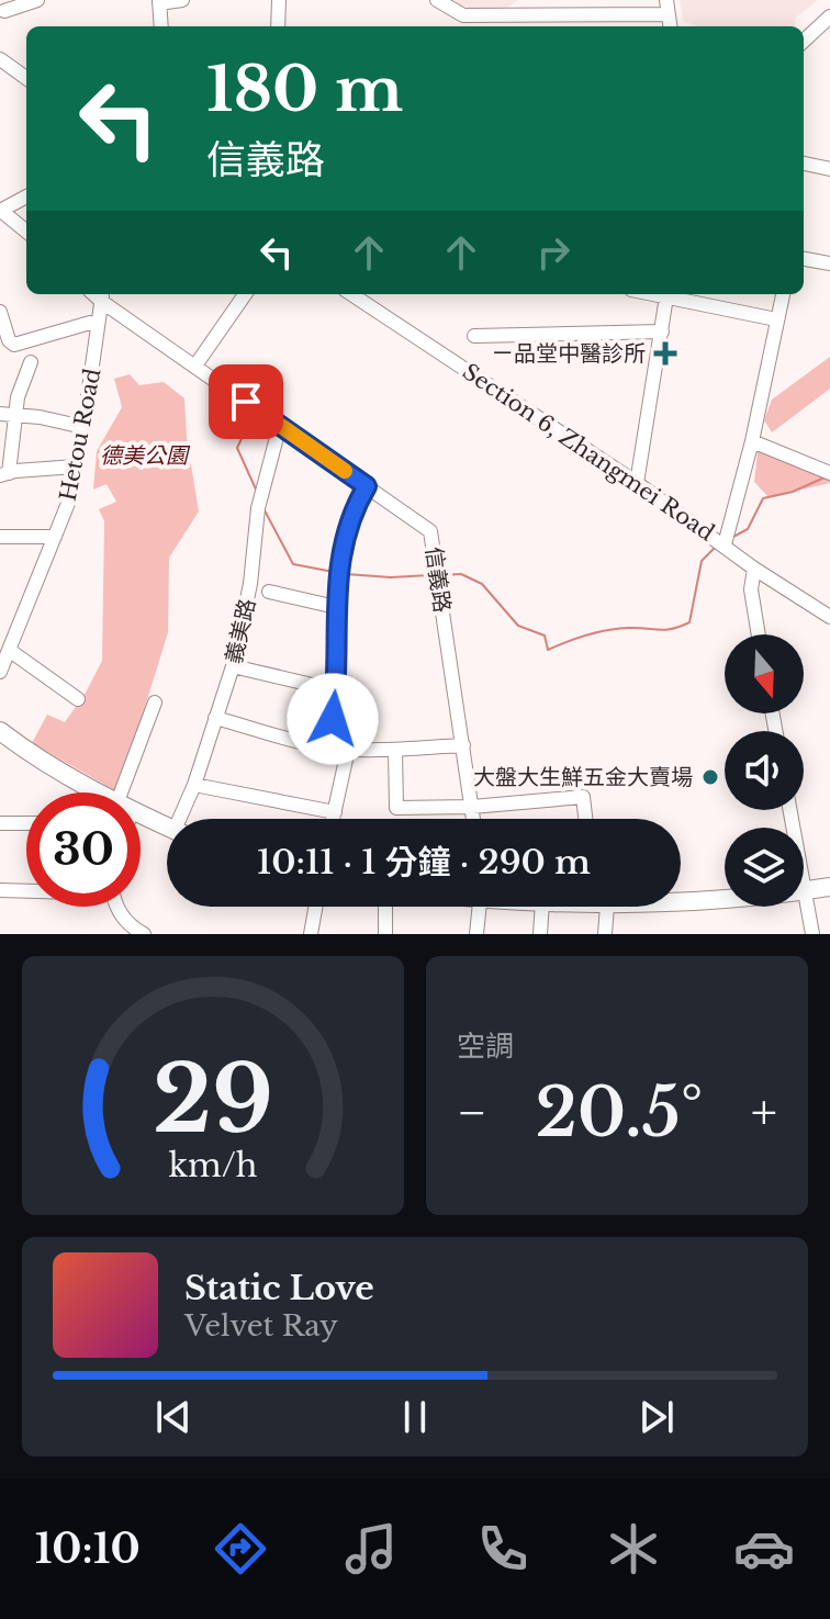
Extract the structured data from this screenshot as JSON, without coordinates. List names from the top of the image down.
{
  "streets": {
    "street": [
      "Hetou Road",
      "Section 6, Zhangmei Road",
      "信義路",
      "義美路"
    ]
  },
  "crossings": [
    ["Hetou Road", "信義路"],
    ["信義路", "義美路"]
  ],
  "parks": ["德美公園"],
  "places": {
    "health": ["ㄧ品堂中醫診所"],
    "other": ["大盤大生鮮五金大賣場"]
  },
  "north": "bottom",
  "page": {
    "turn": ["180 m", "信義路"],
    "limit": "30",
    "trip": "10:11 · 1 分鐘 · 290 m",
    "tile": "空調",
    "heat": ["−", "20.5°", "+"],
    "song": ["Static Love", "Velvet Ray"],
    "tabs": "10:10",
    "gauge": ["29", "km/h"]
  }
}
